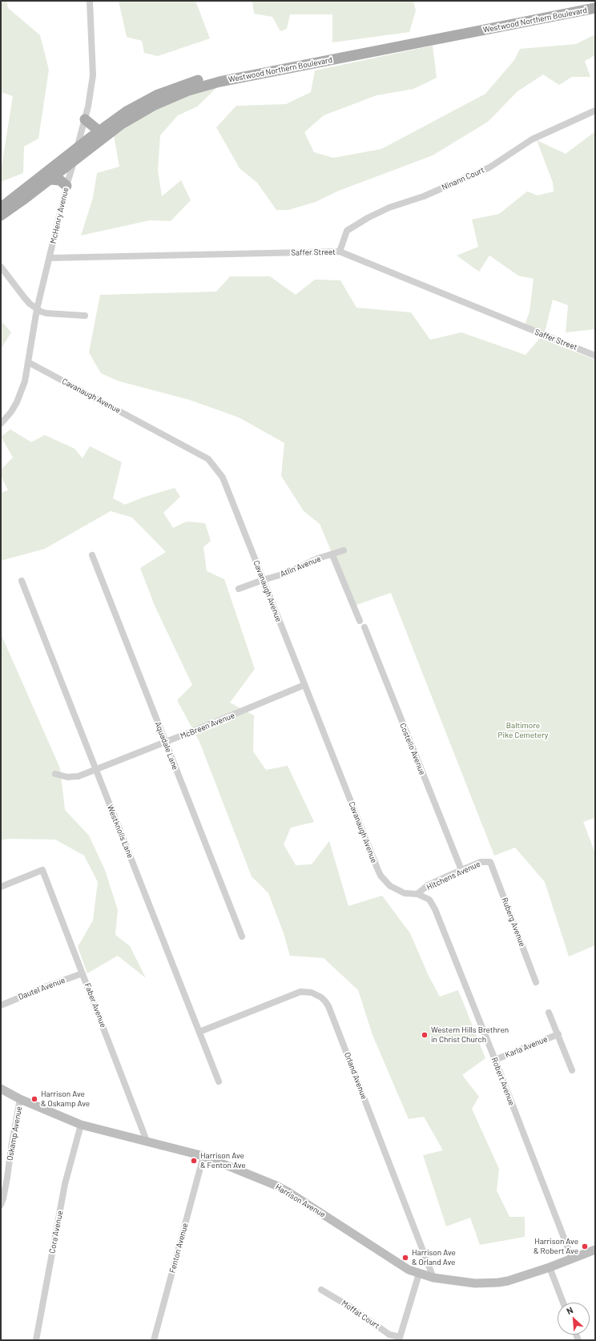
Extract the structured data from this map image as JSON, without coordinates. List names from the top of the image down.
{
  "streets": {
    "main road": ["Westwood Northern Boulevard", "Harrison Avenue"],
    "street": [
      "Ninann Court",
      "McHenry Avenue",
      "Saffer Street",
      "Cavanaugh Avenue",
      "Atlin Avenue",
      "McBreen Avenue",
      "Aquadale Lane",
      "Costello Avenue",
      "Westknolls Lane",
      "Hitchens Avenue",
      "Ruberg Avenue",
      "Dautel Avenue",
      "Faber Avenue",
      "Karla Avenue",
      "Orland Avenue",
      "Robert Avenue",
      "Oskamp Avenue",
      "Cora Avenue",
      "Fenton Avenue",
      "Moffat Court"
    ]
  },
  "crossings": [
    ["Westwood Northern Boulevard", "McHenry Avenue"],
    ["Ninann Court", "Saffer Street"],
    ["McHenry Avenue", "Saffer Street"],
    ["McHenry Avenue", "Cavanaugh Avenue"],
    ["Cavanaugh Avenue", "Atlin Avenue"],
    ["Cavanaugh Avenue", "McBreen Avenue"],
    ["Cavanaugh Avenue", "Hitchens Avenue"],
    ["Cavanaugh Avenue", "Robert Avenue"],
    ["McBreen Avenue", "Aquadale Lane"],
    ["McBreen Avenue", "Westknolls Lane"],
    ["Costello Avenue", "Hitchens Avenue"],
    ["Westknolls Lane", "Orland Avenue"],
    ["Hitchens Avenue", "Ruberg Avenue"],
    ["Hitchens Avenue", "Robert Avenue"],
    ["Dautel Avenue", "Faber Avenue"],
    ["Faber Avenue", "Harrison Avenue"],
    ["Karla Avenue", "Robert Avenue"],
    ["Orland Avenue", "Harrison Avenue"],
    ["Robert Avenue", "Harrison Avenue"],
    ["Oskamp Avenue", "Harrison Avenue"],
    ["Harrison Avenue", "Cora Avenue"],
    ["Harrison Avenue", "Fenton Avenue"]
  ],
  "parks": ["Baltimore Pike Cemetery"],
  "places": [
    "Western Hills Brethren in Christ Church",
    "Harrison Ave & Oskamp Ave",
    "Harrison Ave & Fenton Ave",
    "Harrison Ave & Robert Ave",
    "Harrison Ave & Orland Ave"
  ],
  "north": "top left"
}
